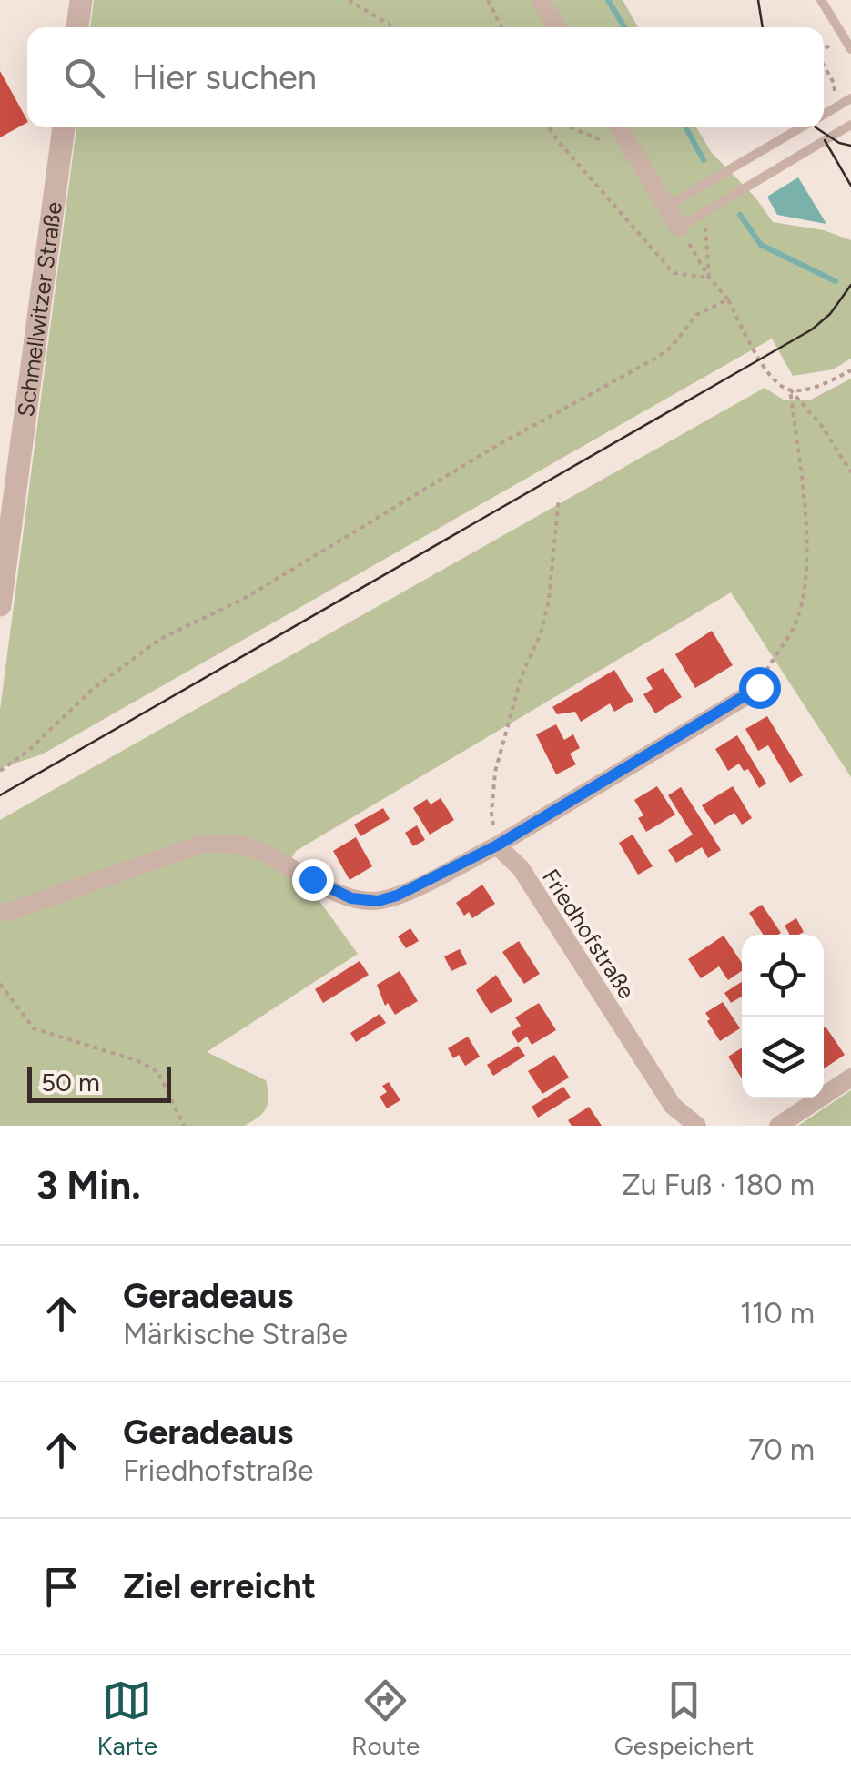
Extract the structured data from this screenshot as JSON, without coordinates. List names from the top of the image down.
{
  "streets": {
    "street": ["Schmellwitzer Straße", "Friedhofstraße"]
  },
  "scale_bar": "50 m",
  "page": {
    "search": "Hier suchen",
    "scale": "50 m",
    "heading": ["3 Min.", "Zu Fuß · 180 m"],
    "list": [
      ["Geradeaus", "Märkische Straße", "110 m"],
      ["Geradeaus", "Friedhofstraße", "70 m"],
      "Ziel erreicht"
    ],
    "nav": ["Karte", "Route", "Gespeichert"]
  }
}
